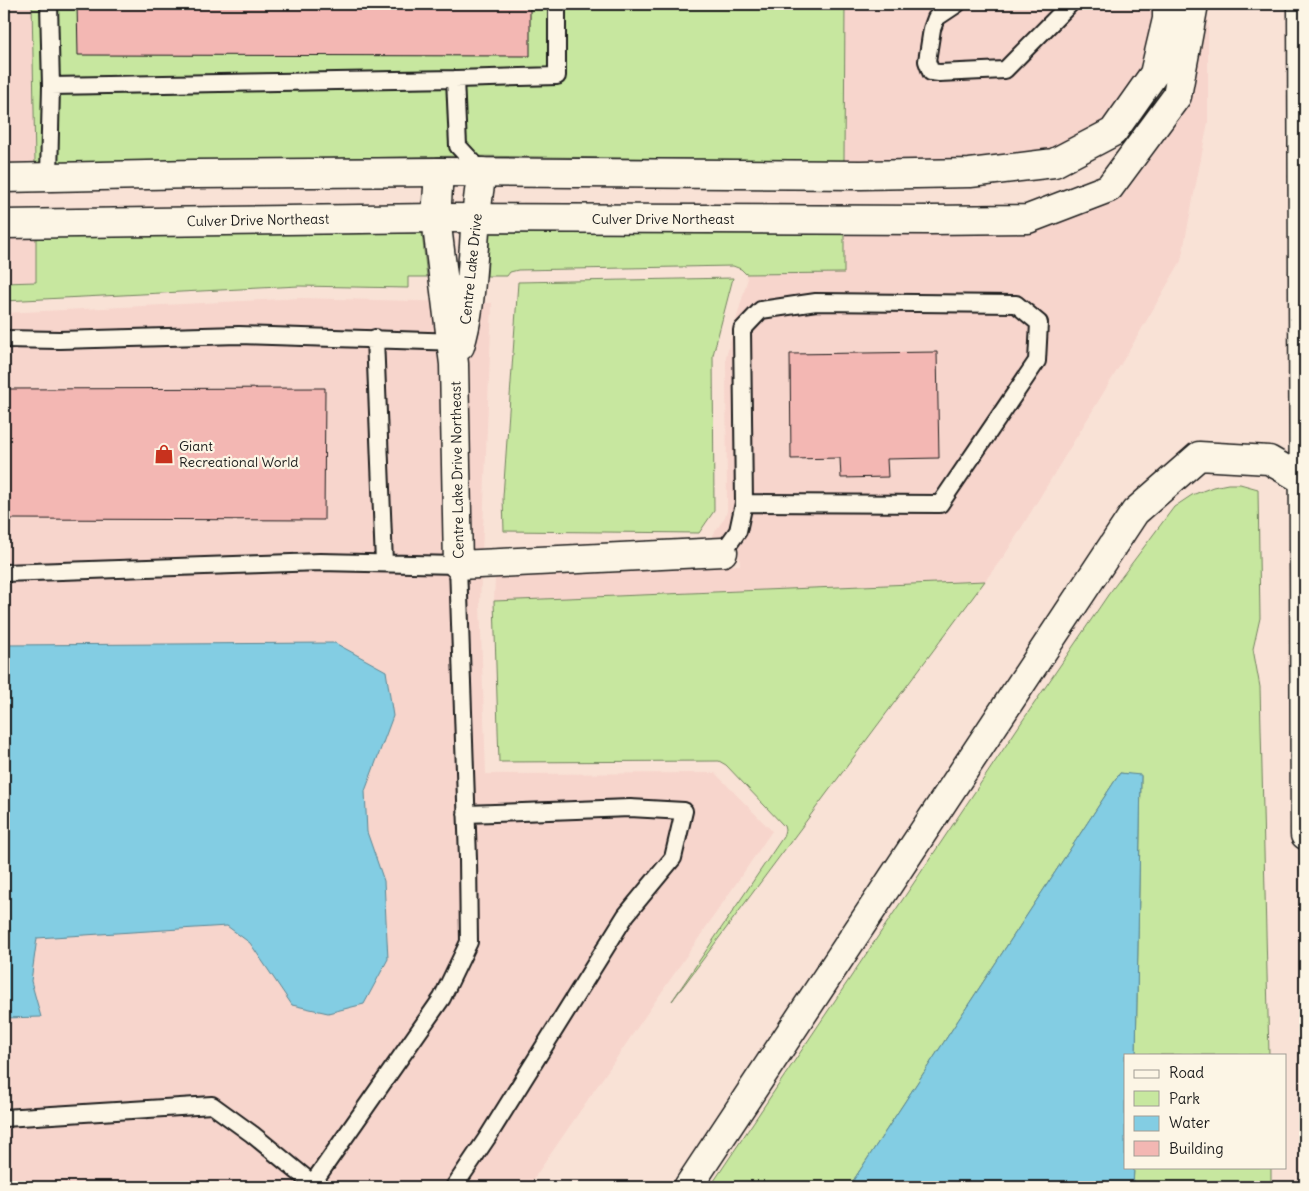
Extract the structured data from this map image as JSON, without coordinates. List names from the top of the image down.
{
  "streets": {
    "main road": ["Culver Drive Northeast", "Centre Lake Drive", "Centre Lake Drive Northeast"]
  },
  "crossings": [
    ["Culver Drive Northeast", "Centre Lake Drive"],
    ["Culver Drive Northeast", "Centre Lake Drive Northeast"],
    ["Centre Lake Drive", "Centre Lake Drive Northeast"]
  ],
  "places": {
    "shop": ["Giant Recreational World"]
  },
  "legend": [
    "Road",
    "Park",
    "Water",
    "Building"
  ]
}
